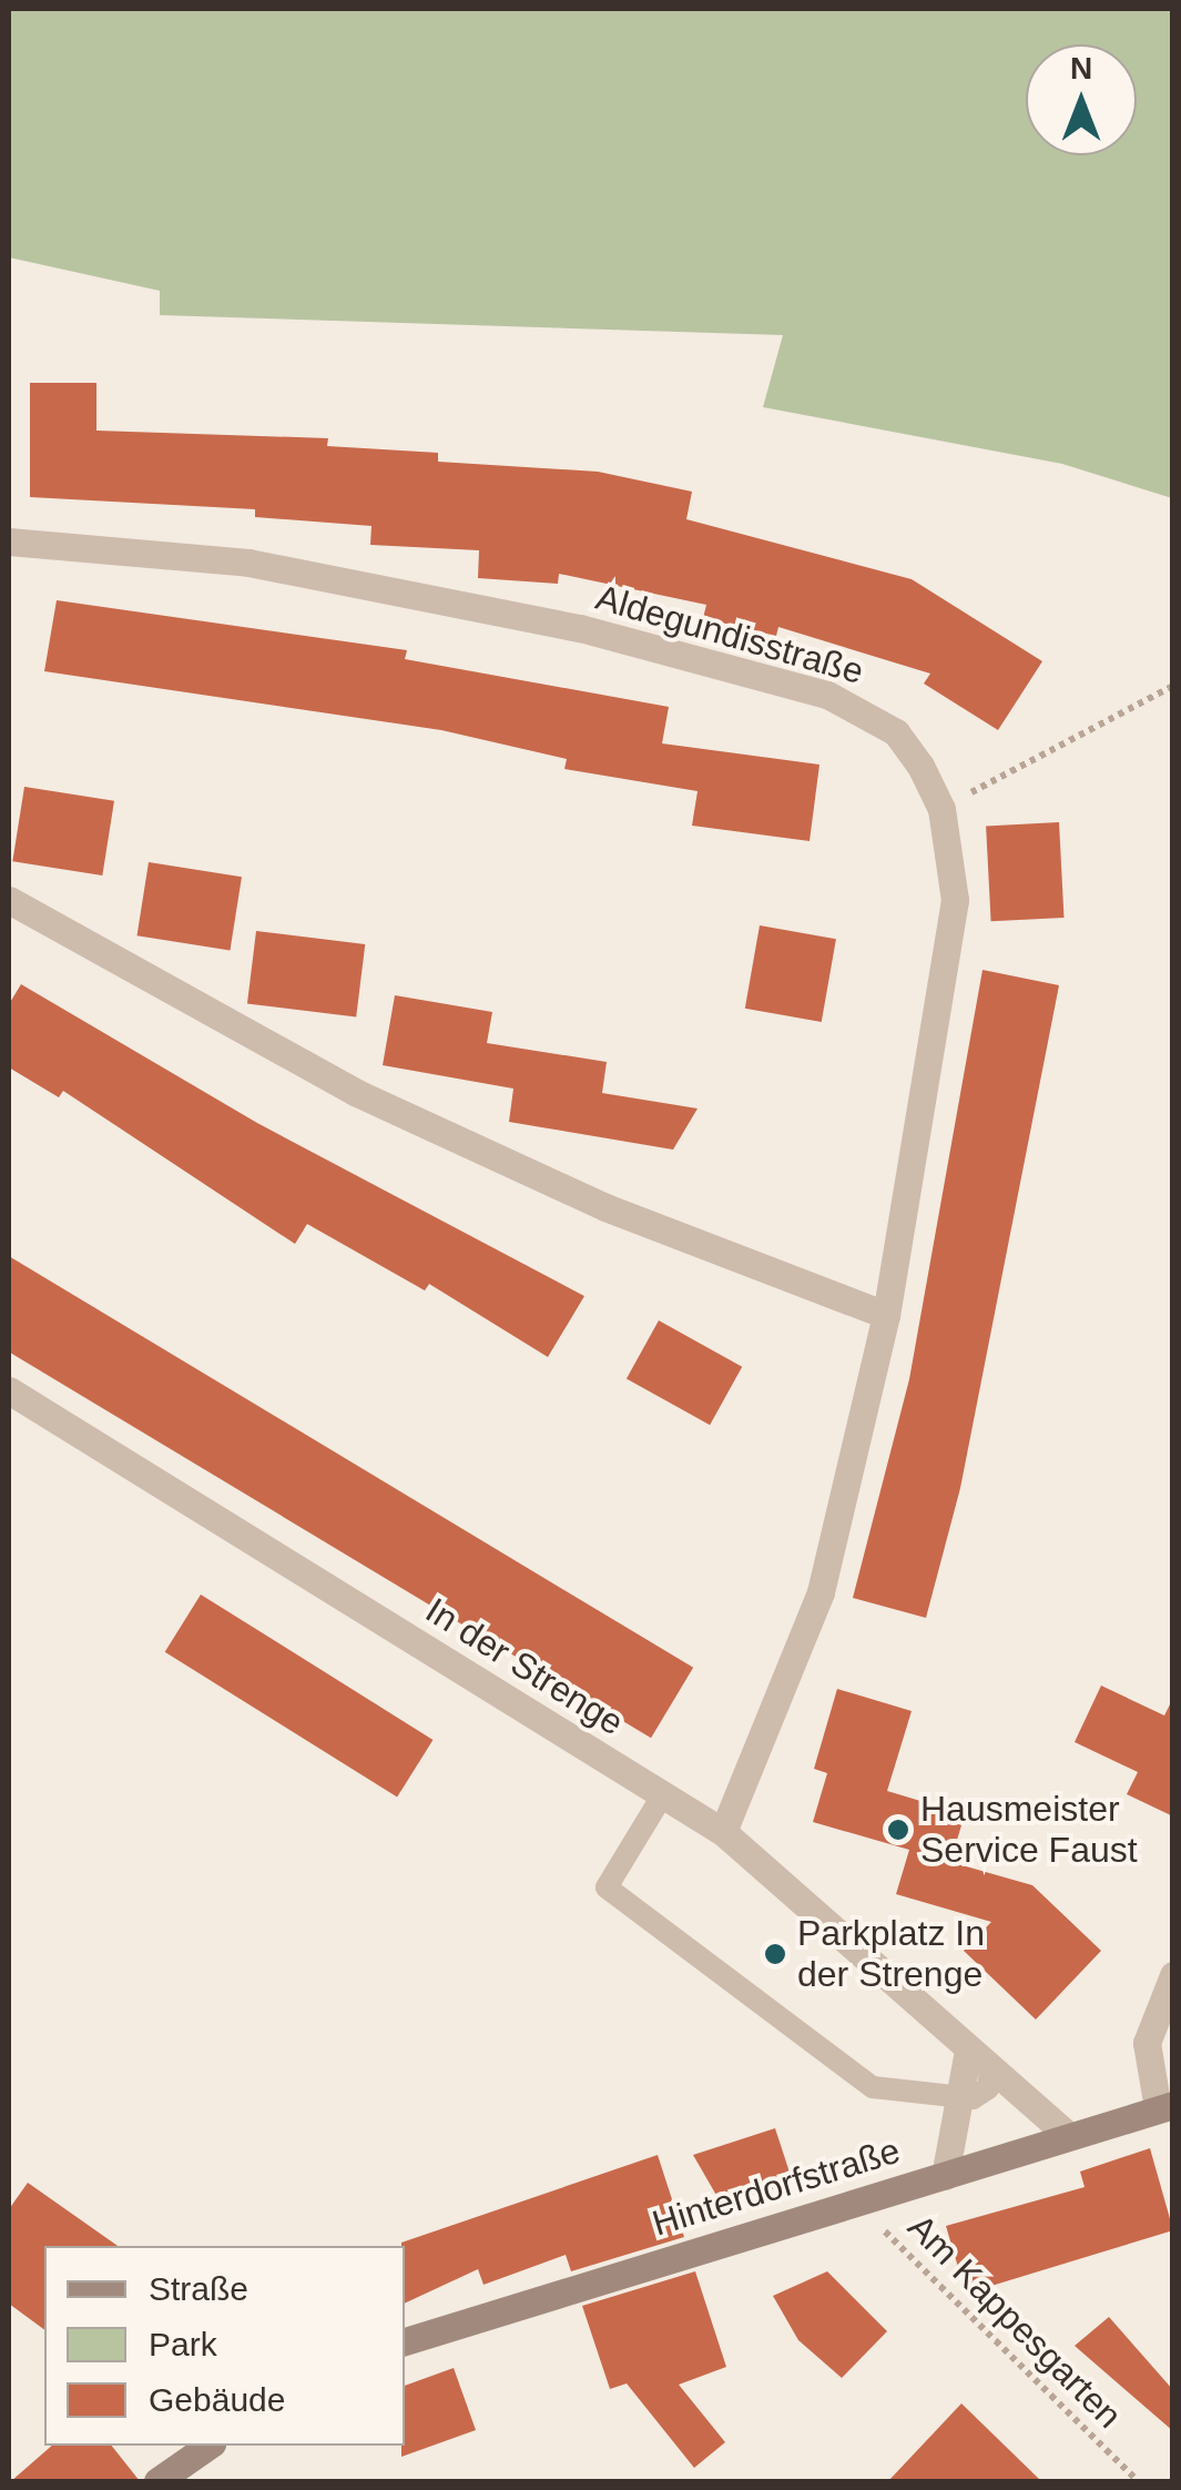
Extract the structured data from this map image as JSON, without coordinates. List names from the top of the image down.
{
  "streets": {
    "street": ["Aldegundisstraße", "In der Strenge", "Hinterdorfstraße"],
    "path": ["Am Kappesgarten"]
  },
  "crossings": [
    ["Aldegundisstraße", "In der Strenge"],
    ["In der Strenge", "Hinterdorfstraße"],
    ["Hinterdorfstraße", "Am Kappesgarten"]
  ],
  "places": ["Hausmeister Service Faust", "Parkplatz In der Strenge"],
  "legend": ["Straße", "Park", "Gebäude"],
  "north": "top"
}
